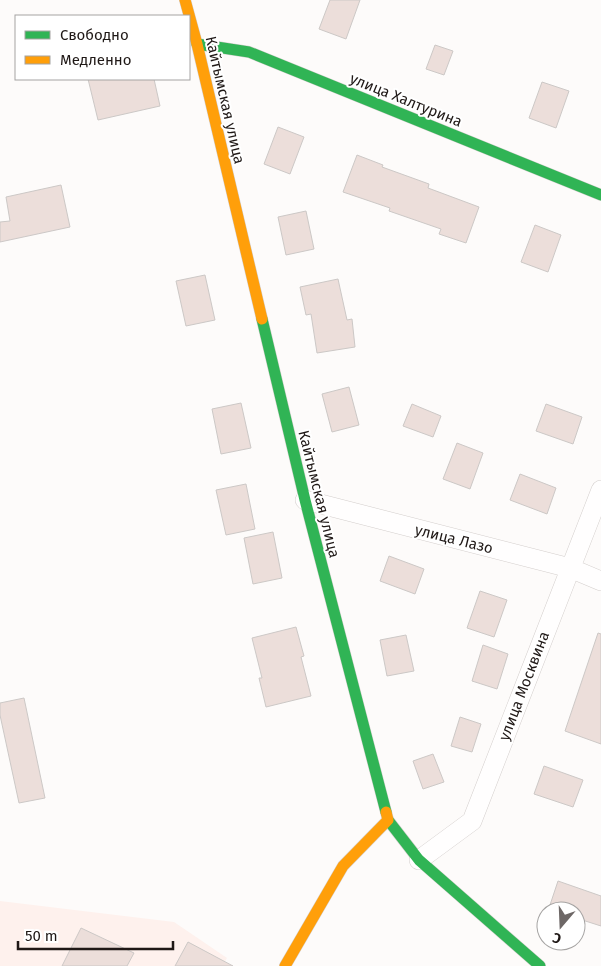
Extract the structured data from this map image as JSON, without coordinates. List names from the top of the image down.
{
  "streets": {
    "street": [
      "Кайтымская улица",
      "улица Халтурина",
      "улица Лазо",
      "улица Москвина"
    ]
  },
  "crossings": [
    ["Кайтымская улица", "улица Халтурина"],
    ["Кайтымская улица", "улица Лазо"],
    ["улица Лазо", "улица Москвина"]
  ],
  "legend": ["Свободно", "Медленно"],
  "scale_bar": "50 m",
  "north": "bottom"
}
